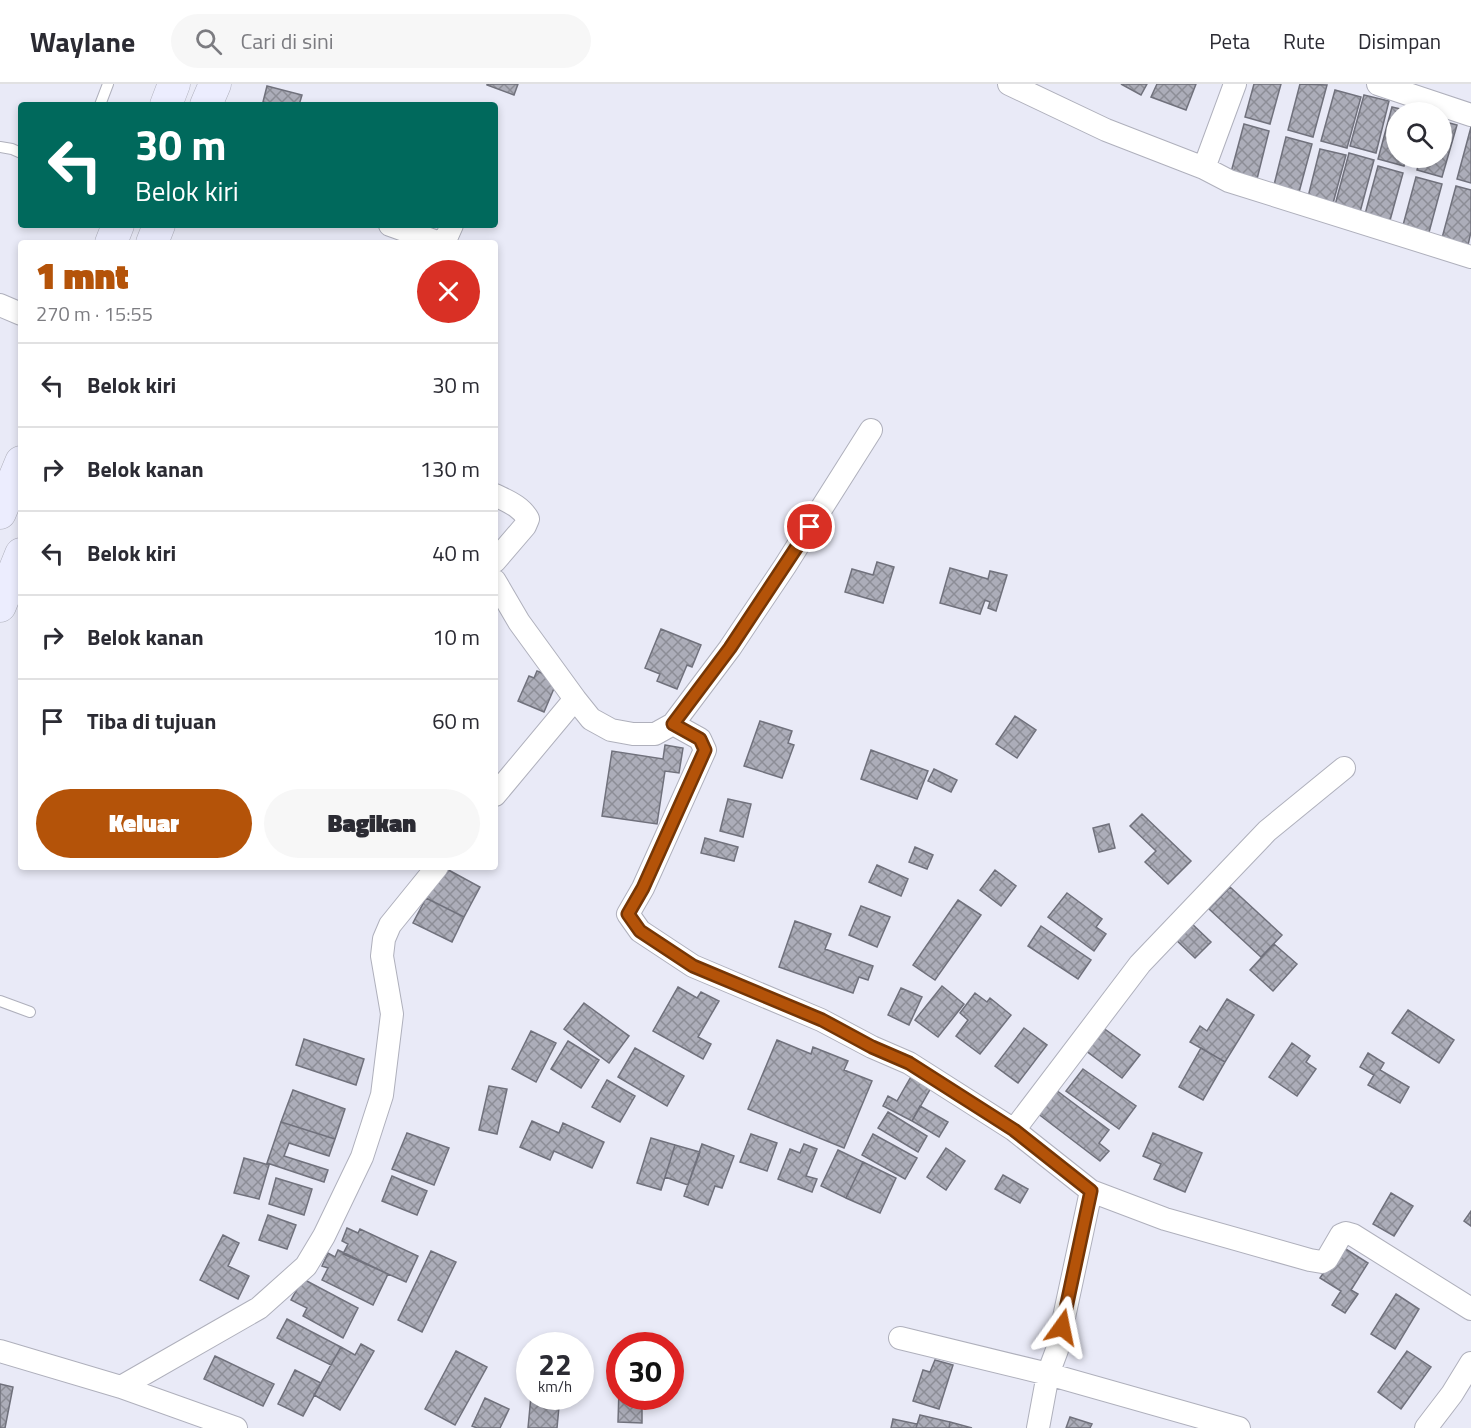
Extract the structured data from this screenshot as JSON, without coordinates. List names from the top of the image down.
{
  "page": {
    "header": "Waylane",
    "search": "Cari di sini",
    "nav": ["Peta", "Rute", "Disimpan"],
    "turn": ["30 m", "Belok kiri"],
    "heading": ["1 mnt", "270 m · 15:55"],
    "list": [
      {
        "name": "Belok kiri",
        "value": "30 m"
      },
      {
        "name": "Belok kanan",
        "value": "130 m"
      },
      {
        "name": "Belok kiri",
        "value": "40 m"
      },
      {
        "name": "Belok kanan",
        "value": "10 m"
      },
      {
        "name": "Tiba di tujuan",
        "value": "60 m"
      }
    ],
    "buttons": ["Keluar", "Bagikan"],
    "speed": "22 km/h",
    "limit": "30"
  }
}
